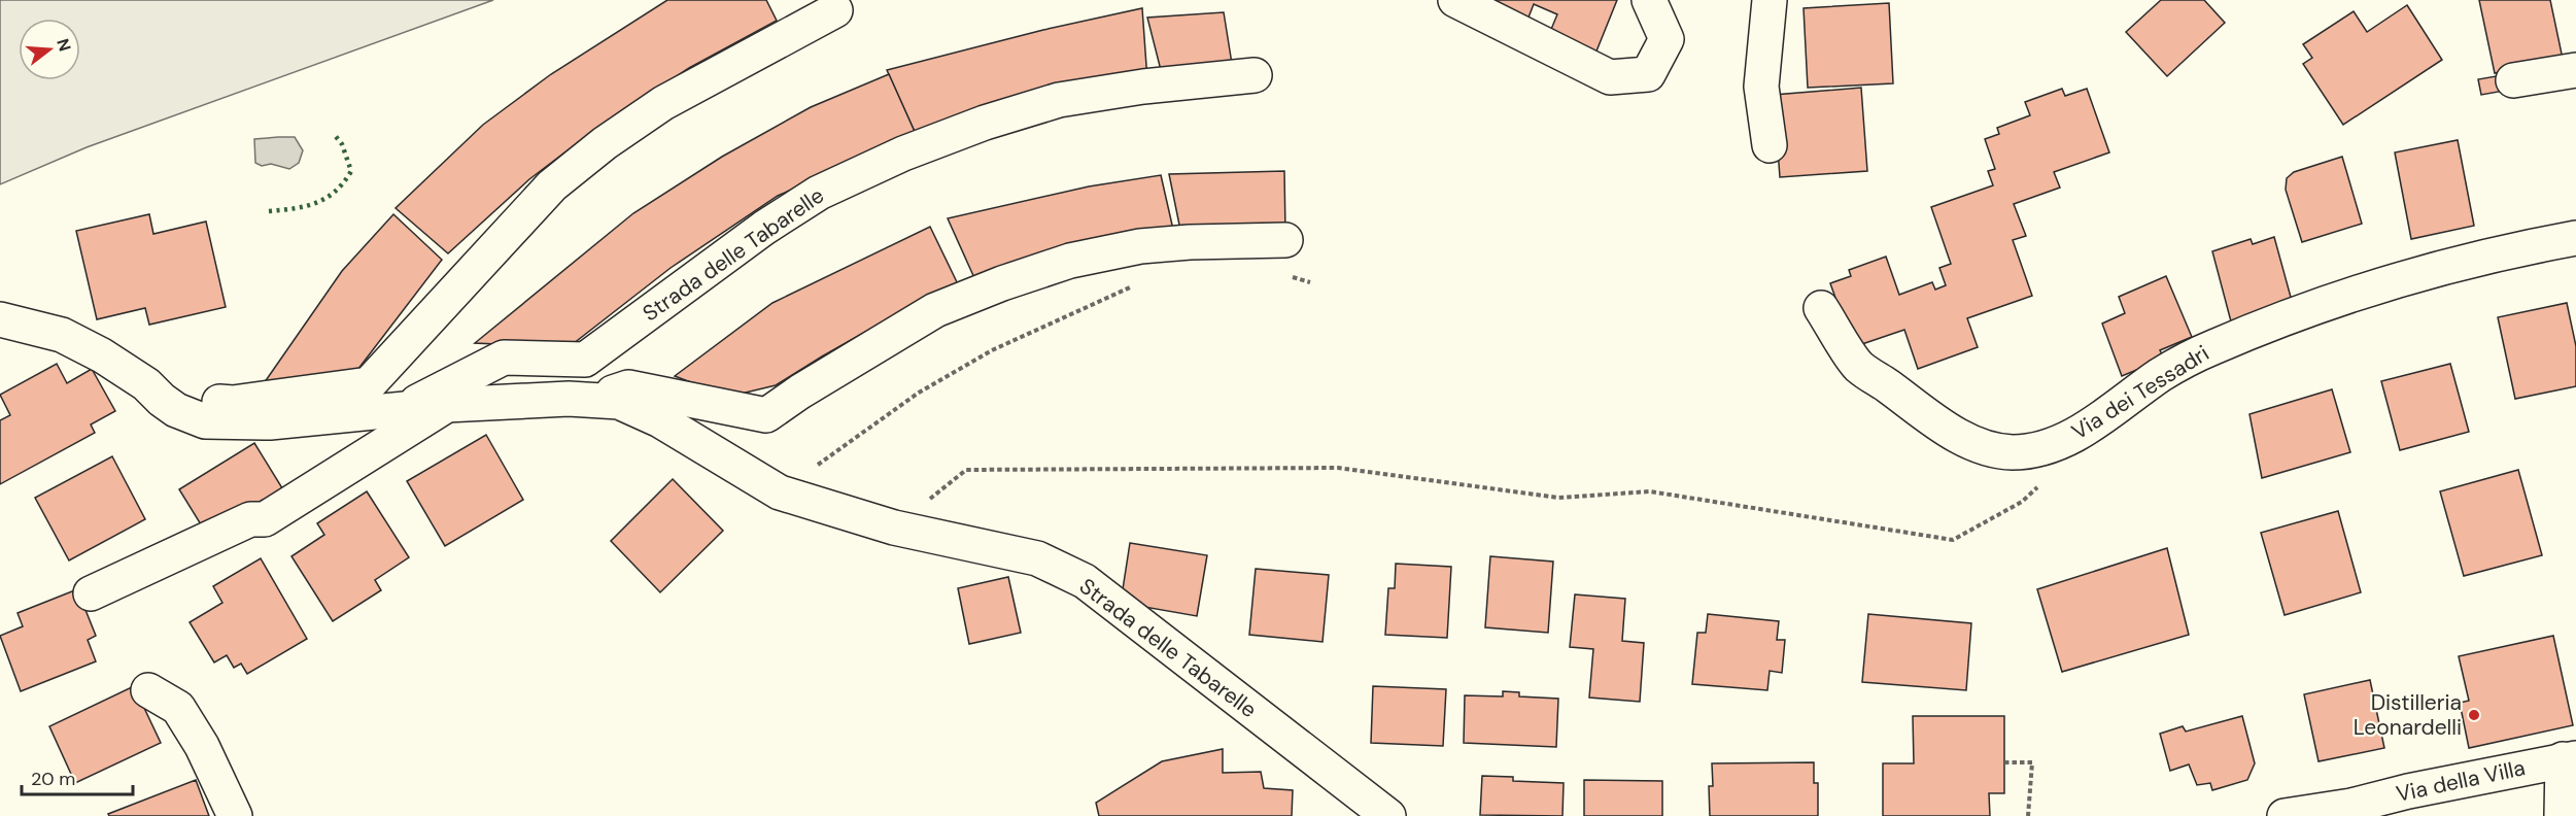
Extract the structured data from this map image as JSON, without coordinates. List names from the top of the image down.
{
  "streets": {
    "street": ["Strada delle Tabarelle", "Via dei Tessadri", "Via della Villa"]
  },
  "places": ["Distilleria Leonardelli"],
  "scale_bar": "20 m",
  "north": "right"
}
